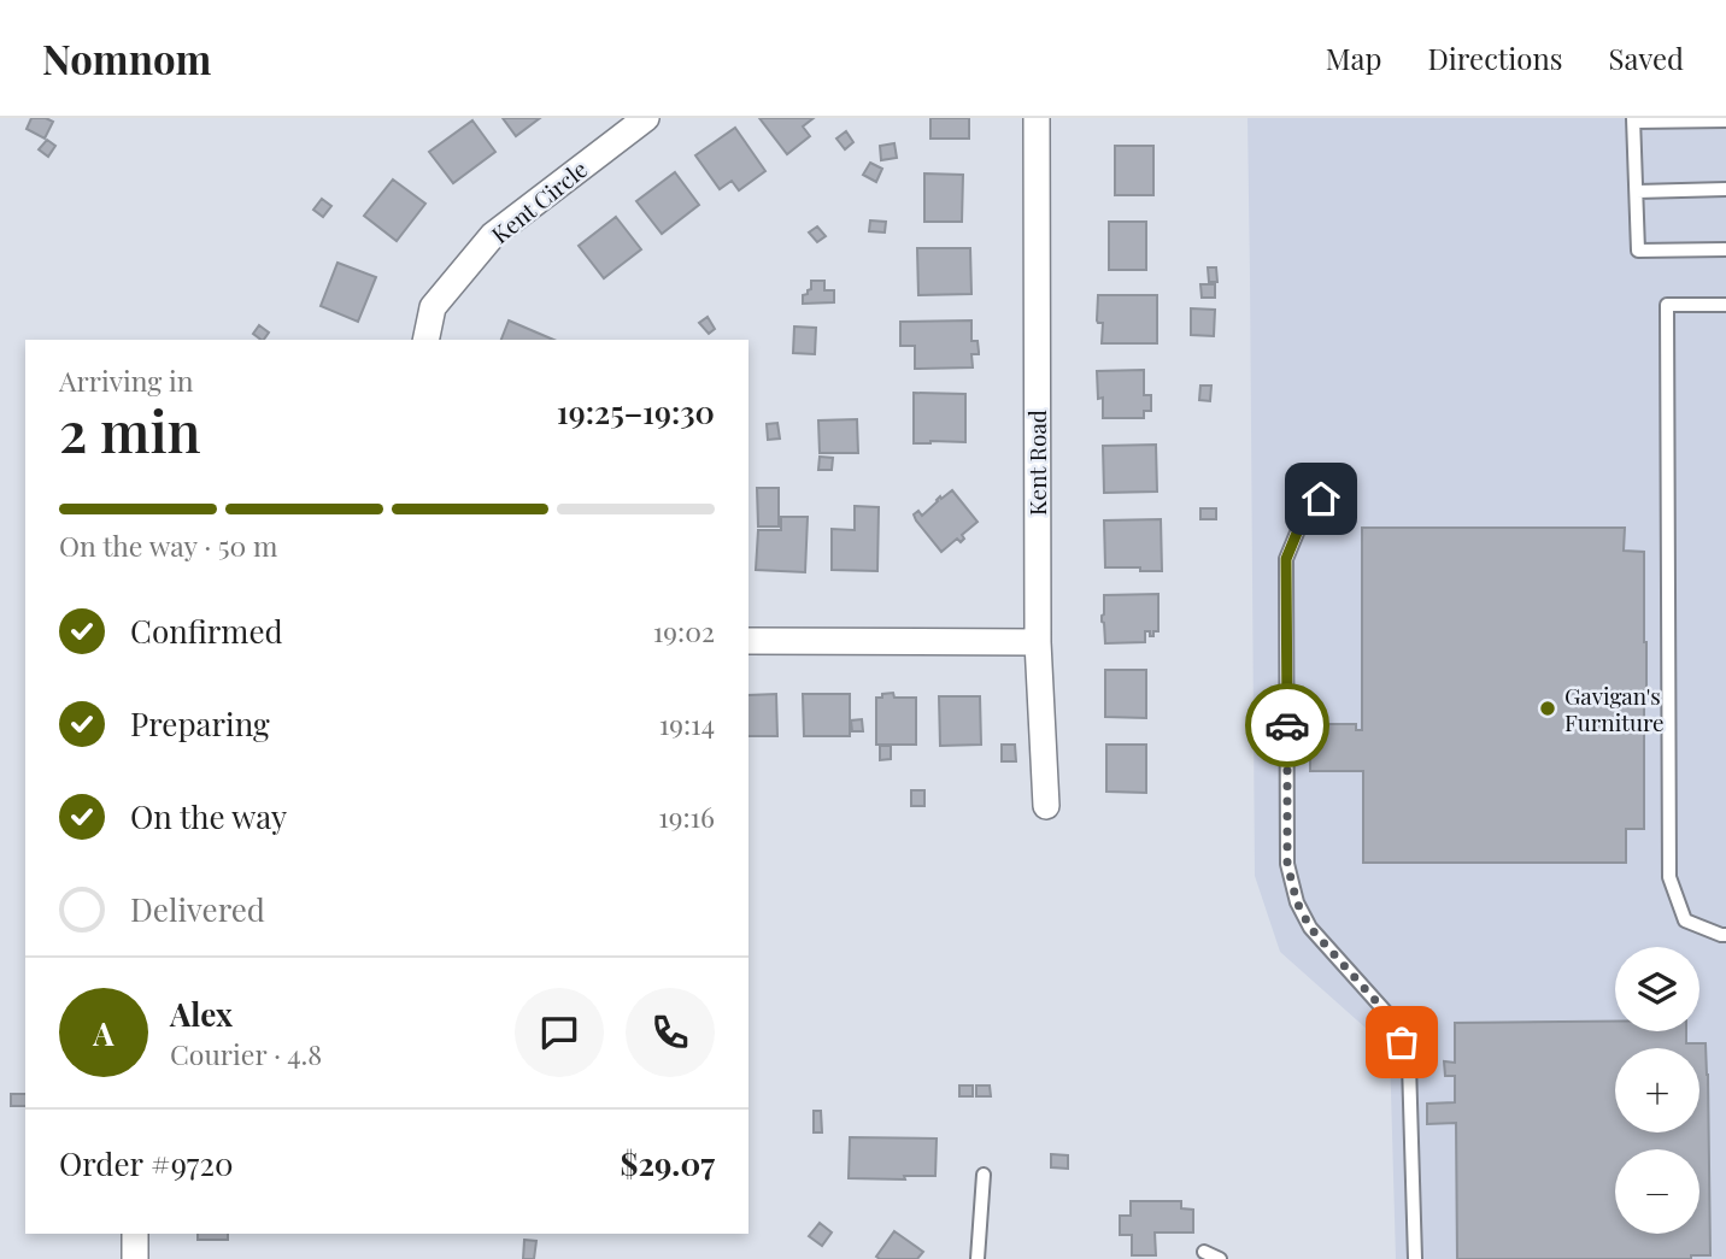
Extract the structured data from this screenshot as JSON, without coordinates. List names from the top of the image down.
{
  "streets": {
    "street": ["Kent Circle", "Kent Road"]
  },
  "places": ["Gavigan's Furniture"],
  "page": {
    "header": "Nomnom",
    "nav": ["Map", "Directions", "Saved"],
    "heading": ["2 min", "Arriving in", "19:25–19:30"],
    "panel": [
      "Alex",
      "Courier · 4.8",
      "Order #9720",
      "$29.07"
    ],
    "bar": "On the way · 50 m",
    "list": [
      ["Confirmed", "19:02"],
      ["Preparing", "19:14"],
      ["On the way", "19:16"],
      "Delivered"
    ],
    "map_buttons": ["+", "−"],
    "round": "A"
  }
}
